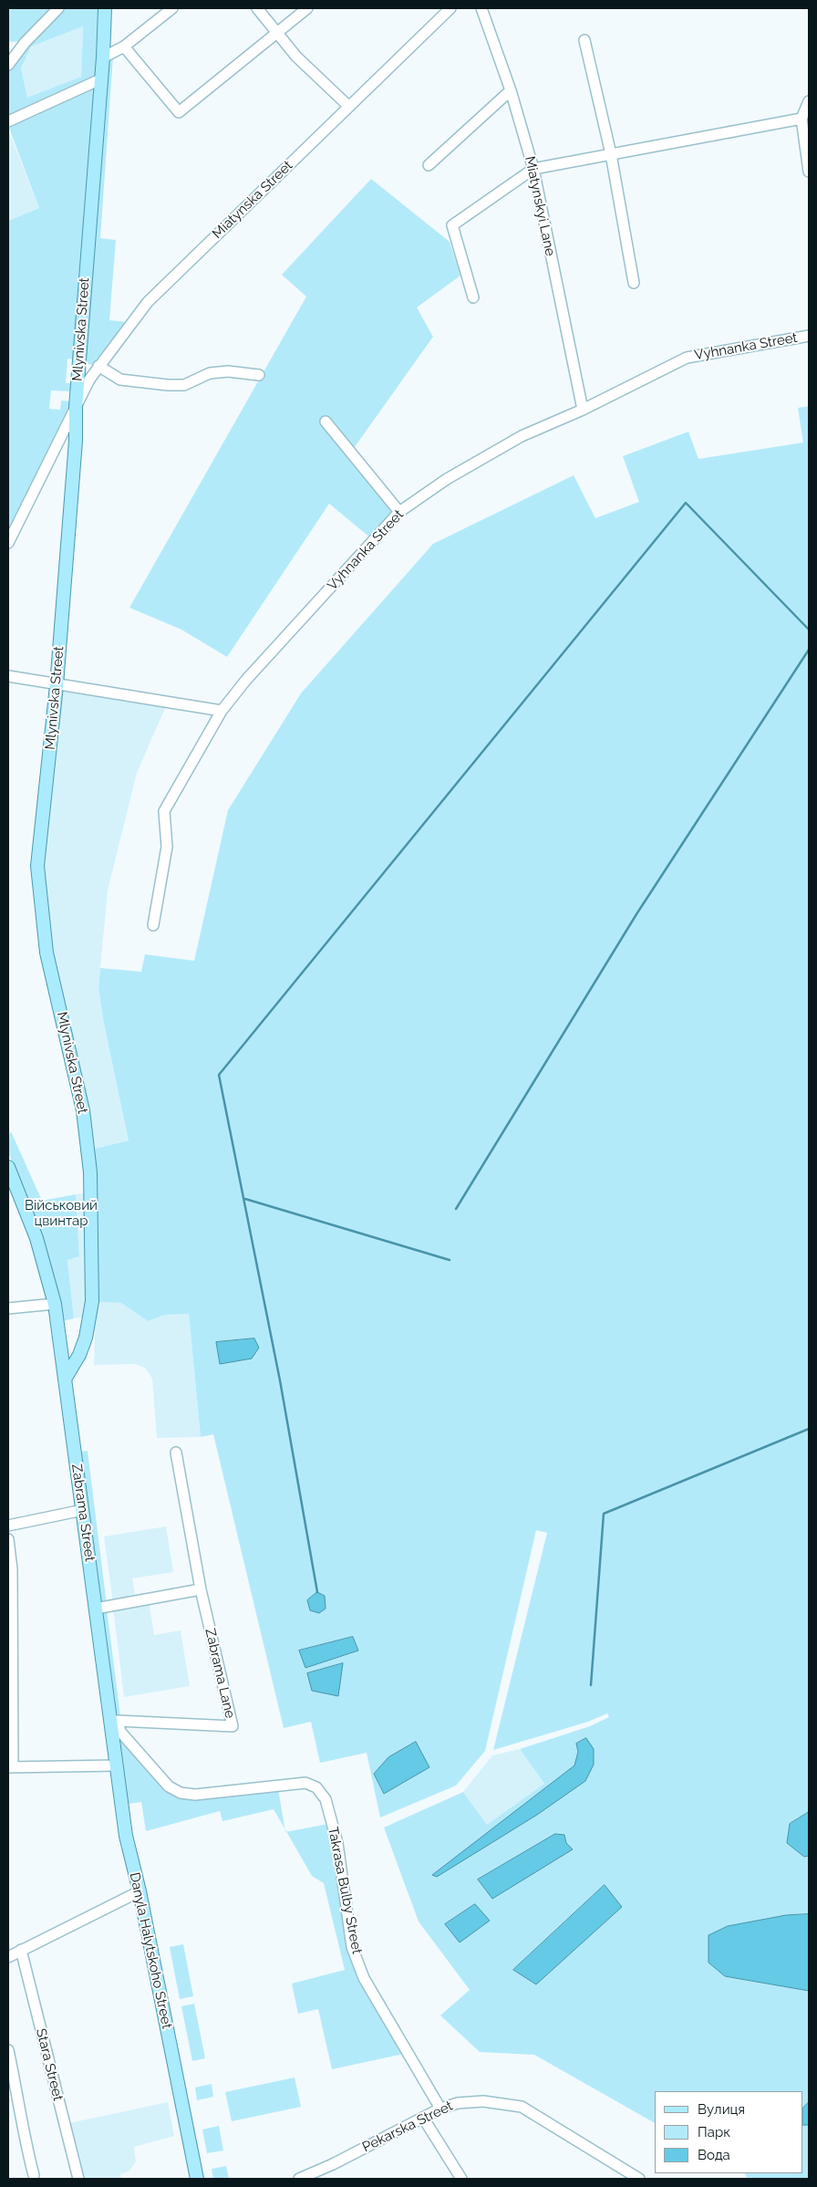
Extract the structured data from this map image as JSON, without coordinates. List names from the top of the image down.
{
  "streets": {
    "main road": ["Mlynivska Street", "Zabrama Street", "Danyla Halytskoho Street"],
    "street": [
      "Miatynska Street",
      "Miatynskyi Lane",
      "Vyhnanka Street",
      "Zabrama Lane",
      "Takrasa Bulby Street",
      "Stara Street",
      "Pekarska Street"
    ]
  },
  "crossings": [
    ["Miatynska Street", "Mlynivska Street"],
    ["Miatynskyi Lane", "Vyhnanka Street"],
    ["Mlynivska Street", "Zabrama Street"],
    ["Zabrama Street", "Zabrama Lane"],
    ["Zabrama Street", "Takrasa Bulby Street"],
    ["Zabrama Street", "Danyla Halytskoho Street"],
    ["Zabrama Lane", "Takrasa Bulby Street"],
    ["Zabrama Lane", "Danyla Halytskoho Street"],
    ["Takrasa Bulby Street", "Danyla Halytskoho Street"],
    ["Takrasa Bulby Street", "Pekarska Street"]
  ],
  "parks": ["Військовий цвинтар"],
  "legend": ["Вулиця", "Парк", "Вода"]
}
